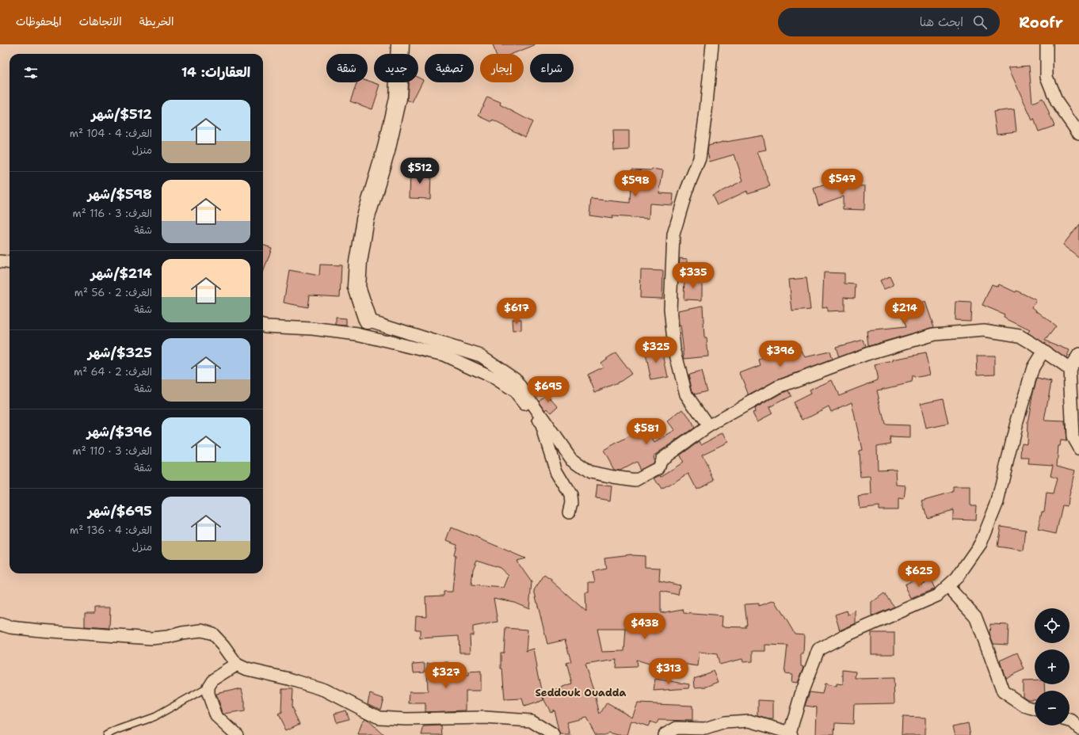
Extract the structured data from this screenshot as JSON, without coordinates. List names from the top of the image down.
{
  "districts": ["Seddouk Ouadda"],
  "page": {
    "header": "Roofr",
    "search": "ابحث هنا",
    "nav": ["الخريطة", "الاتجاهات", "المحفوظات"],
    "chip": [
      "شراء",
      "إيجار",
      "تصفية",
      "جديد",
      "شقة"
    ],
    "heading": "العقارات: 14",
    "list": [
      {
        "name": "$512/شهر",
        "note": "الغرف: 4 · 104 m² · منزل"
      },
      {
        "name": "$598/شهر",
        "note": "الغرف: 3 · 116 m² · شقة"
      },
      {
        "name": "$214/شهر",
        "note": "الغرف: 2 · 56 m² · شقة"
      },
      {
        "name": "$325/شهر",
        "note": "الغرف: 2 · 64 m² · شقة"
      },
      {
        "name": "$396/شهر",
        "note": "الغرف: 3 · 110 m² · شقة"
      },
      {
        "name": "$695/شهر",
        "note": "الغرف: 4 · 136 m² · منزل"
      }
    ],
    "price": [
      "$512",
      "$547",
      "$598",
      "$335",
      "$617",
      "$214",
      "$325",
      "$396",
      "$695",
      "$581",
      "$625",
      "$438",
      "$313",
      "$327"
    ],
    "map_buttons": ["+", "−"]
  }
}
